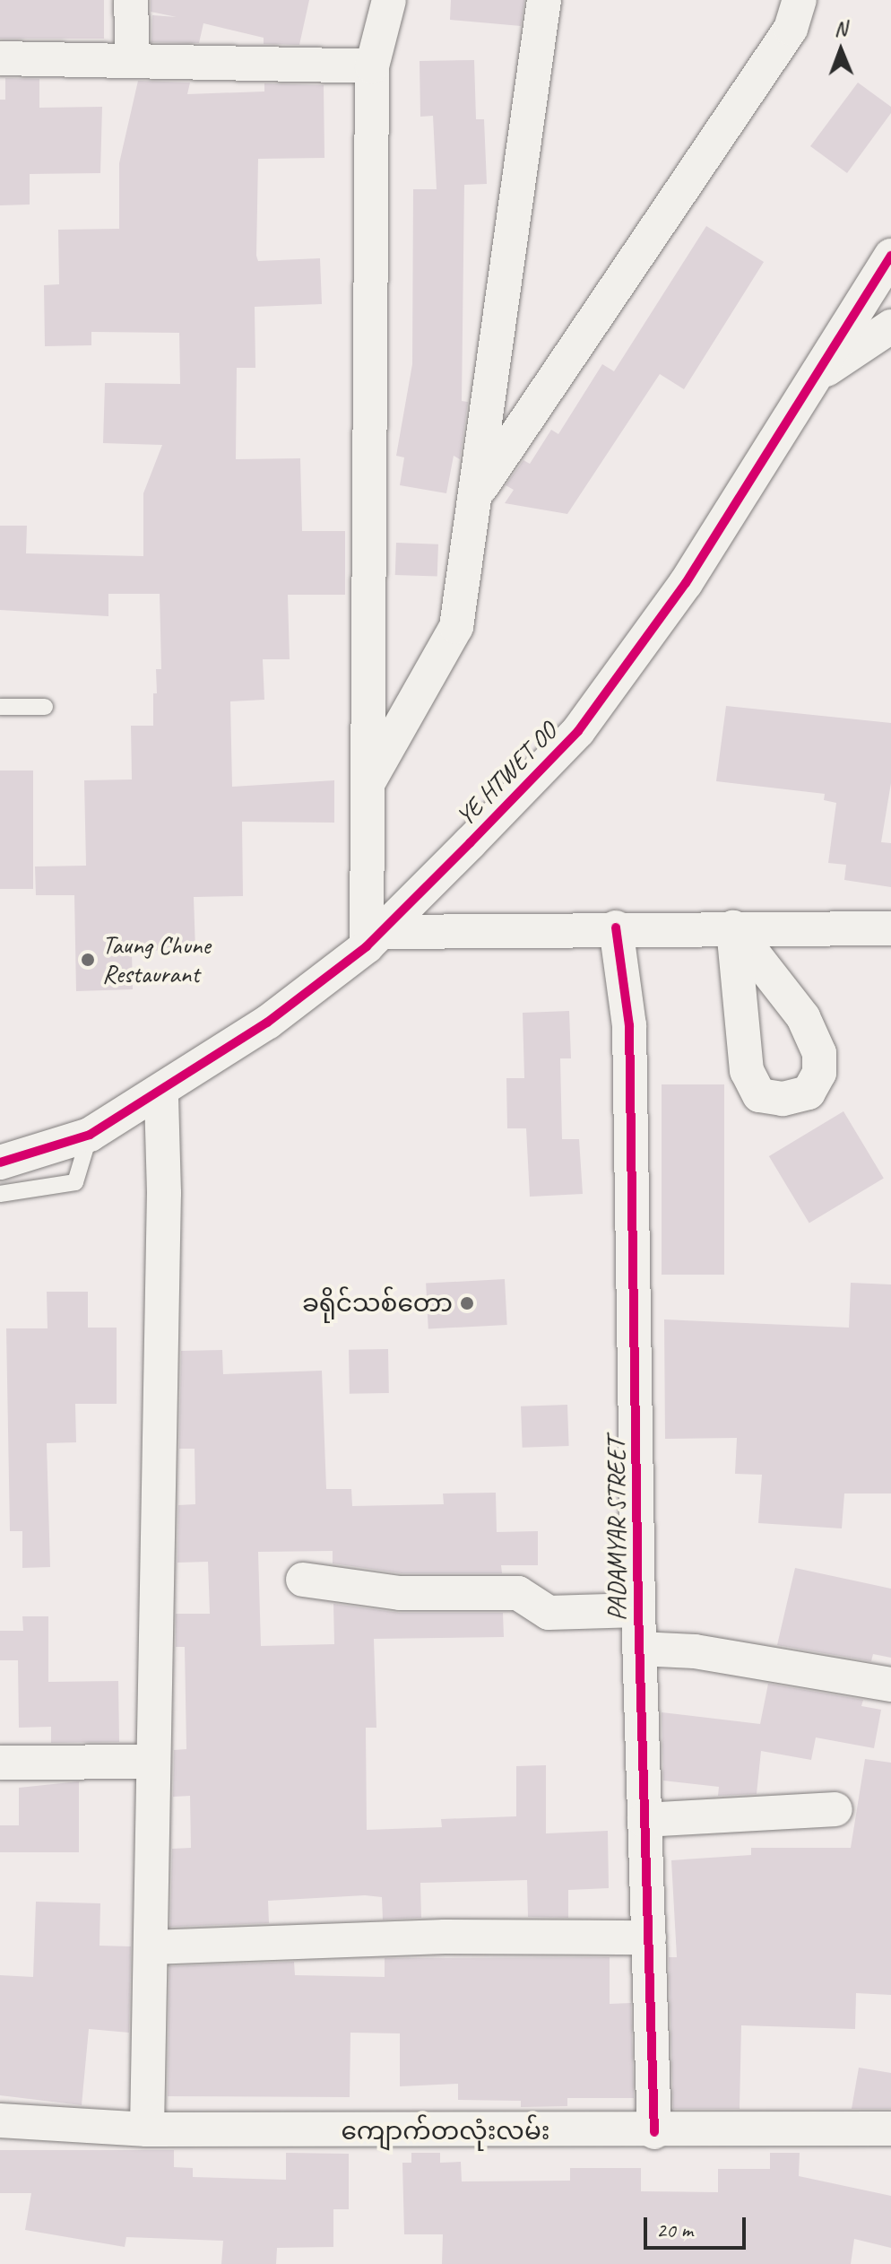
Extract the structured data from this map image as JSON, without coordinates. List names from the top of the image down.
{
  "streets": {
    "street": ["YE HTWET OO", "PADAMYAR STREET", "ကျောက်တလုံးလမ်း"]
  },
  "crossings": [
    ["PADAMYAR STREET", "ကျောက်တလုံးလမ်း"]
  ],
  "places": ["Taung Chune Restaurant", "ခရိုင်သစ်တော"],
  "scale_bar": "20 m",
  "north": "top"
}
